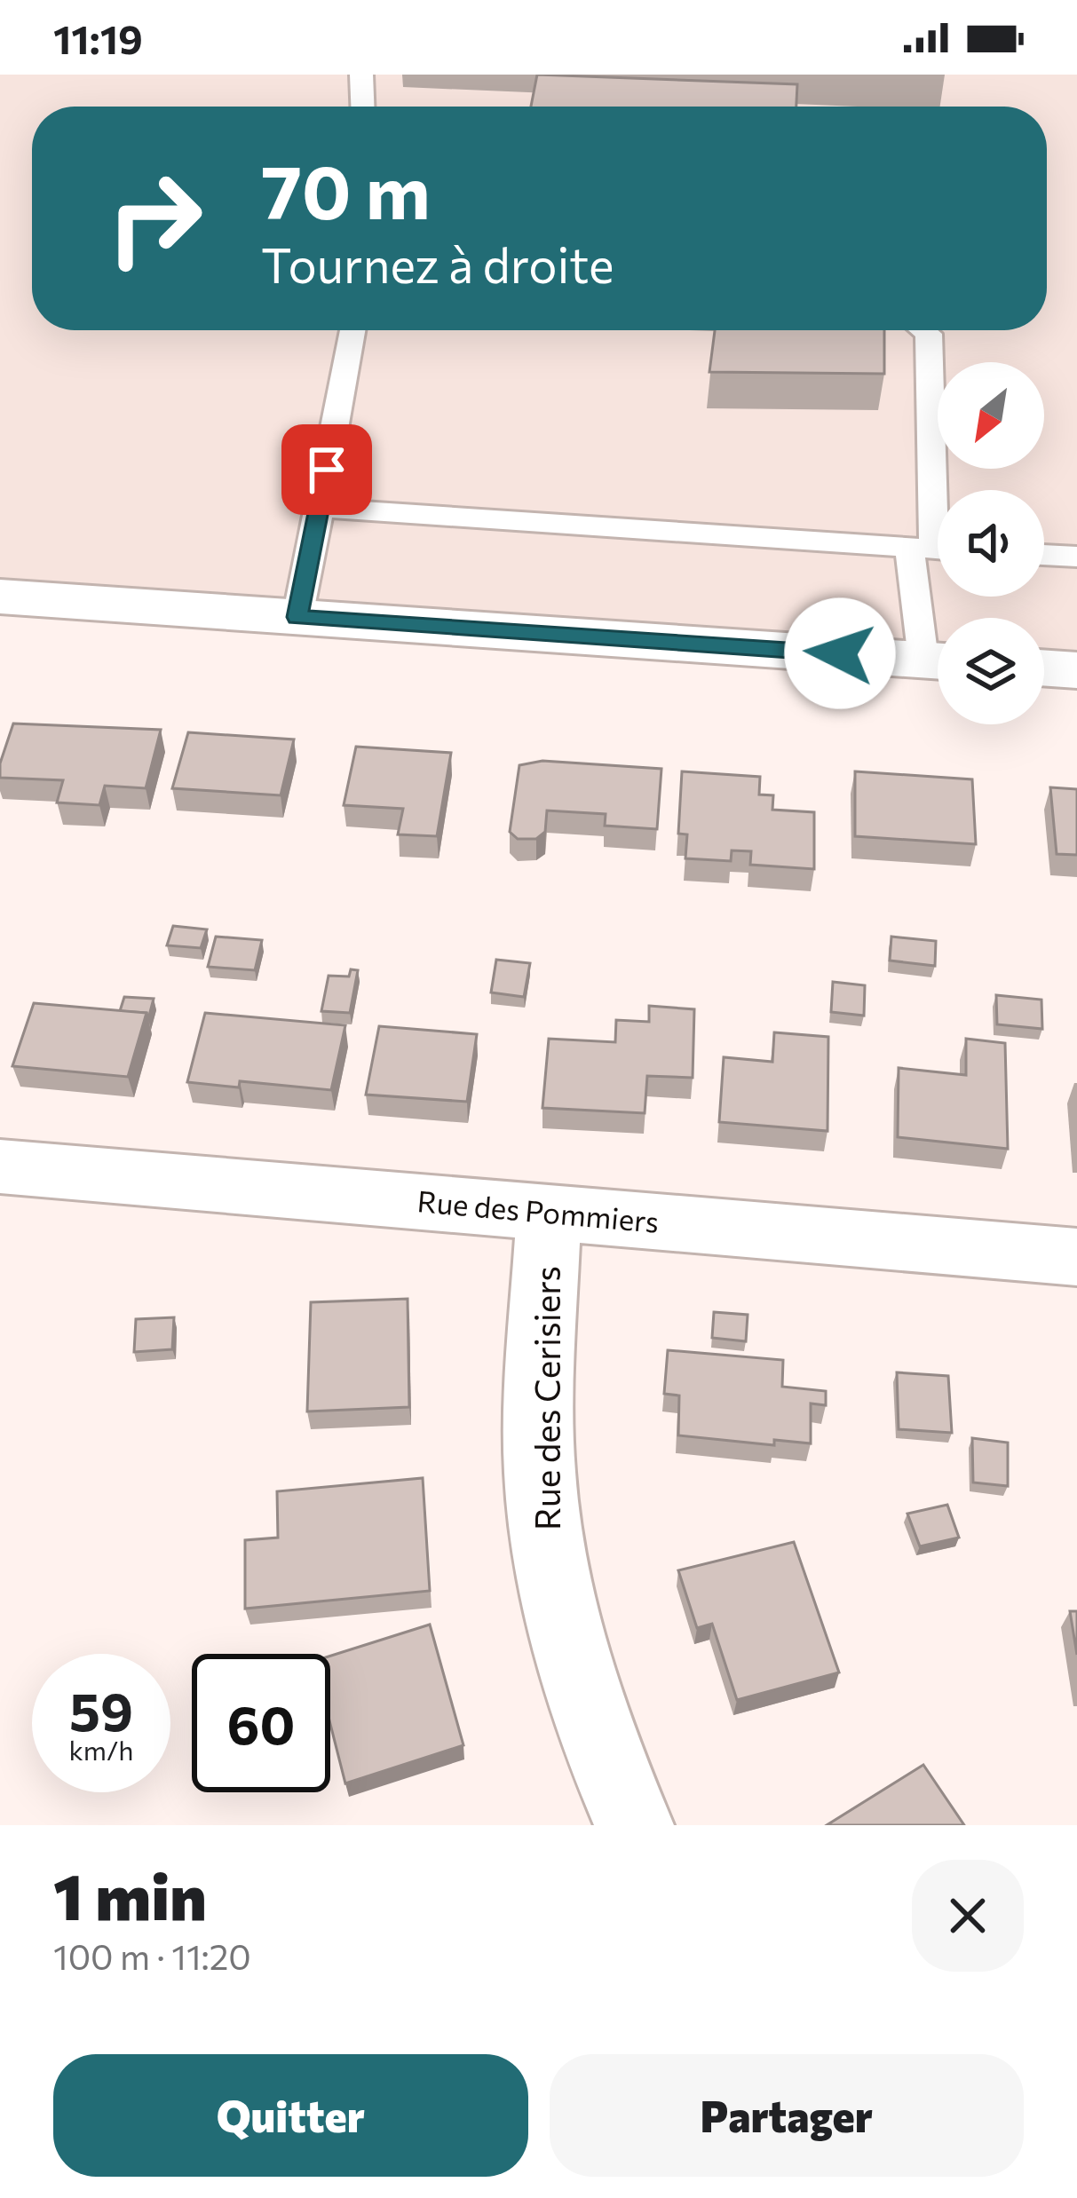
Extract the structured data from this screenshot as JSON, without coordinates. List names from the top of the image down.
{
  "streets": {
    "street": ["Rue des Pommiers", "Rue des Cerisiers"]
  },
  "crossings": [
    ["Rue des Pommiers", "Rue des Cerisiers"]
  ],
  "north": "bottom left",
  "page": {
    "status": "11:19",
    "turn": ["70 m", "Tournez à droite"],
    "speed": "59 km/h",
    "limit": "60",
    "heading": ["1 min", "100 m · 11:20"],
    "buttons": ["Quitter", "Partager"]
  }
}
